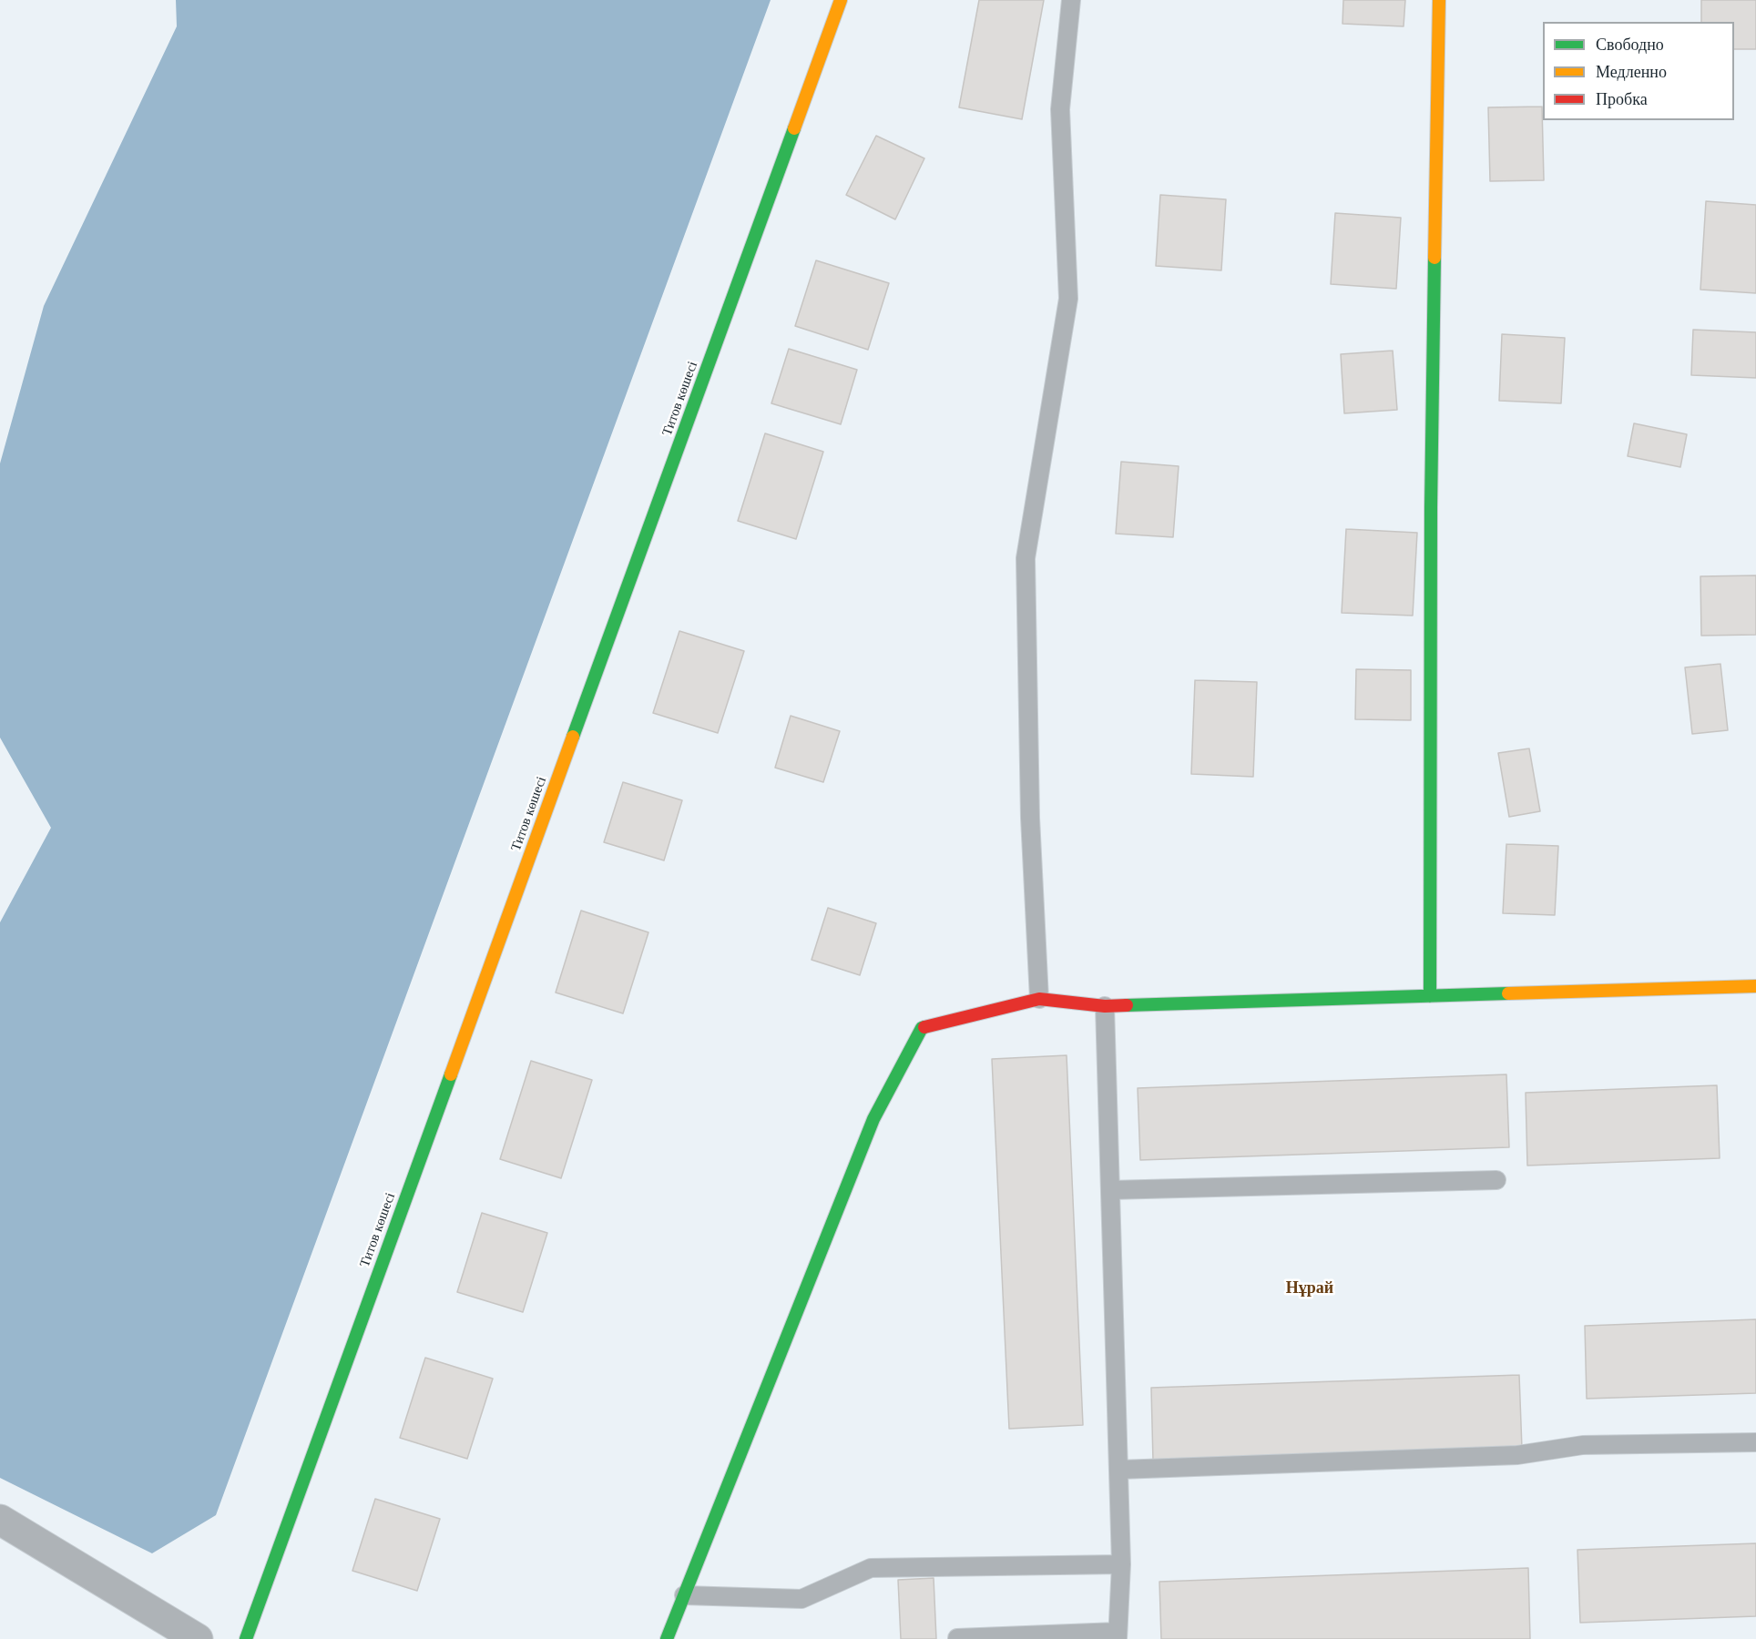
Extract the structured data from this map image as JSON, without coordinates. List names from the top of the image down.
{
  "streets": {
    "street": ["Титов көшесі"]
  },
  "districts": ["Нұрай"],
  "legend": ["Свободно", "Медленно", "Пробка"]
}
